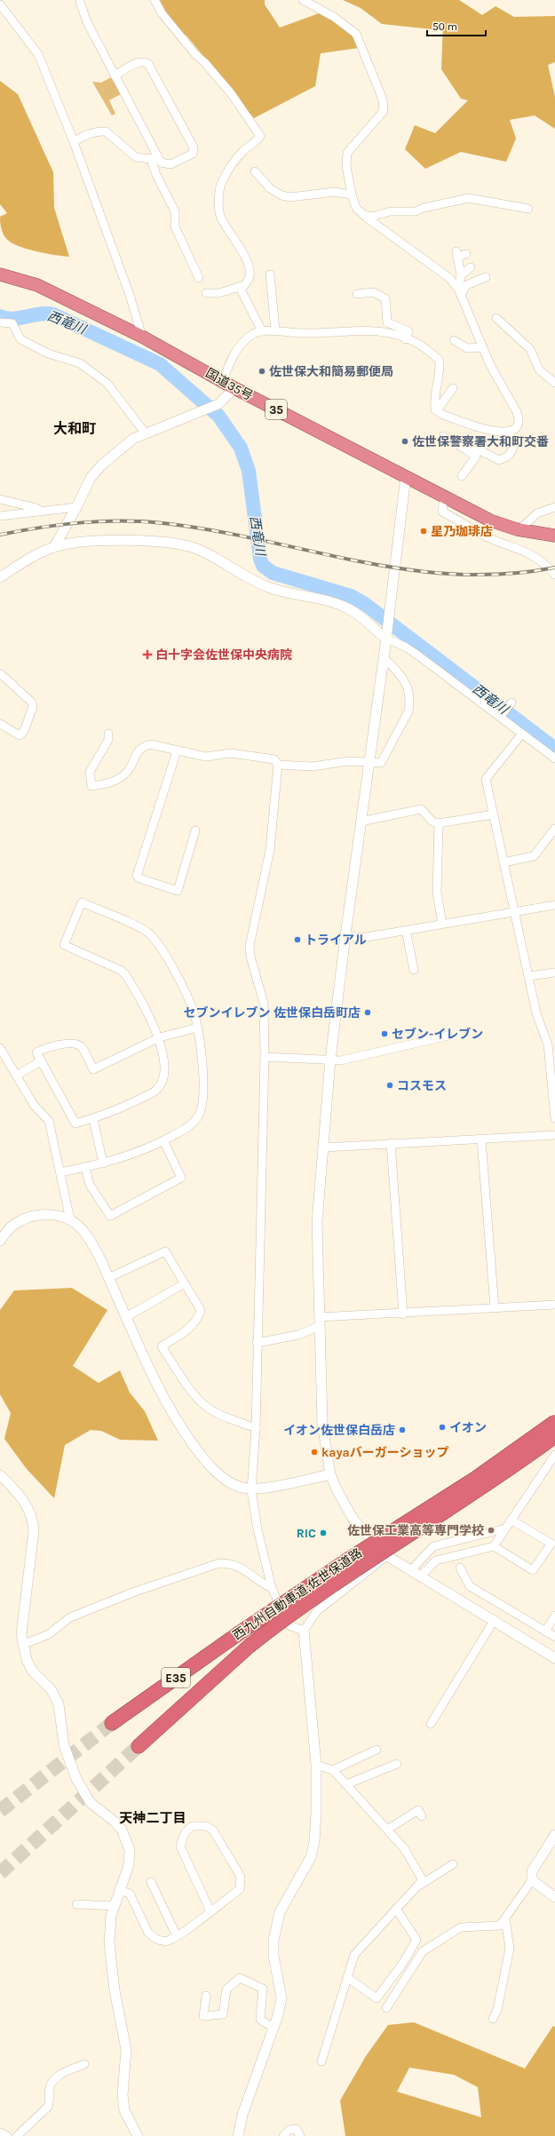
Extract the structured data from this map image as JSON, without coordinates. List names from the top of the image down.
{
  "streets": {
    "highway": [
      "国道35号",
      "35",
      "西九州自動車道;佐世保道路",
      "E35"
    ]
  },
  "districts": ["大和町", "天神二丁目"],
  "water": ["西竜川"],
  "places": {
    "other": [
      "佐世保大和簡易郵便局",
      "佐世保警察署大和町交番",
      "星乃珈琲店",
      "トライアル",
      "セブンイレブン 佐世保白岳町店",
      "セブン-イレブン",
      "コスモス",
      "イオン",
      "イオン佐世保白岳店",
      "kayaバーガーショップ",
      "佐世保工業高等専門学校",
      "RIC"
    ],
    "health": ["白十字会佐世保中央病院"]
  },
  "scale_bar": "50 m"
}
